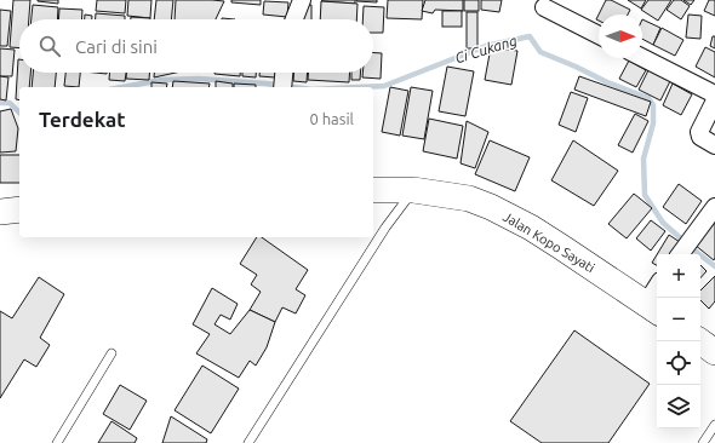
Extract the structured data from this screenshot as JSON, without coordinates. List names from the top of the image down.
{
  "streets": {
    "main road": ["Jalan Kopo Sayati"]
  },
  "water": ["Ci Cukang"],
  "north": "right",
  "page": {
    "search": "Cari di sini",
    "heading": ["Terdekat", "0 hasil"],
    "map_buttons": ["+", "−"]
  }
}
